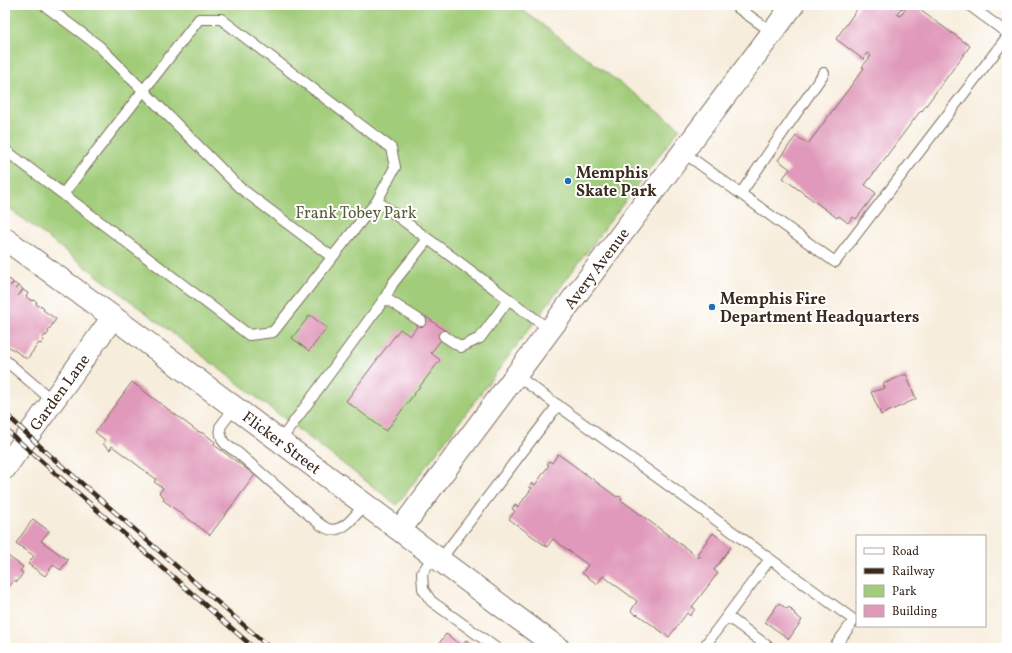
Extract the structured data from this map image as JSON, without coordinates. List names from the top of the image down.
{
  "streets": {
    "street": ["Avery Avenue", "Garden Lane", "Flicker Street"]
  },
  "crossings": [
    ["Avery Avenue", "Flicker Street"],
    ["Garden Lane", "Flicker Street"]
  ],
  "parks": ["Frank Tobey Park"],
  "places": ["Memphis Skate Park", "Memphis Fire Department Headquarters"],
  "legend": [
    "Road",
    "Railway",
    "Park",
    "Building"
  ]
}
